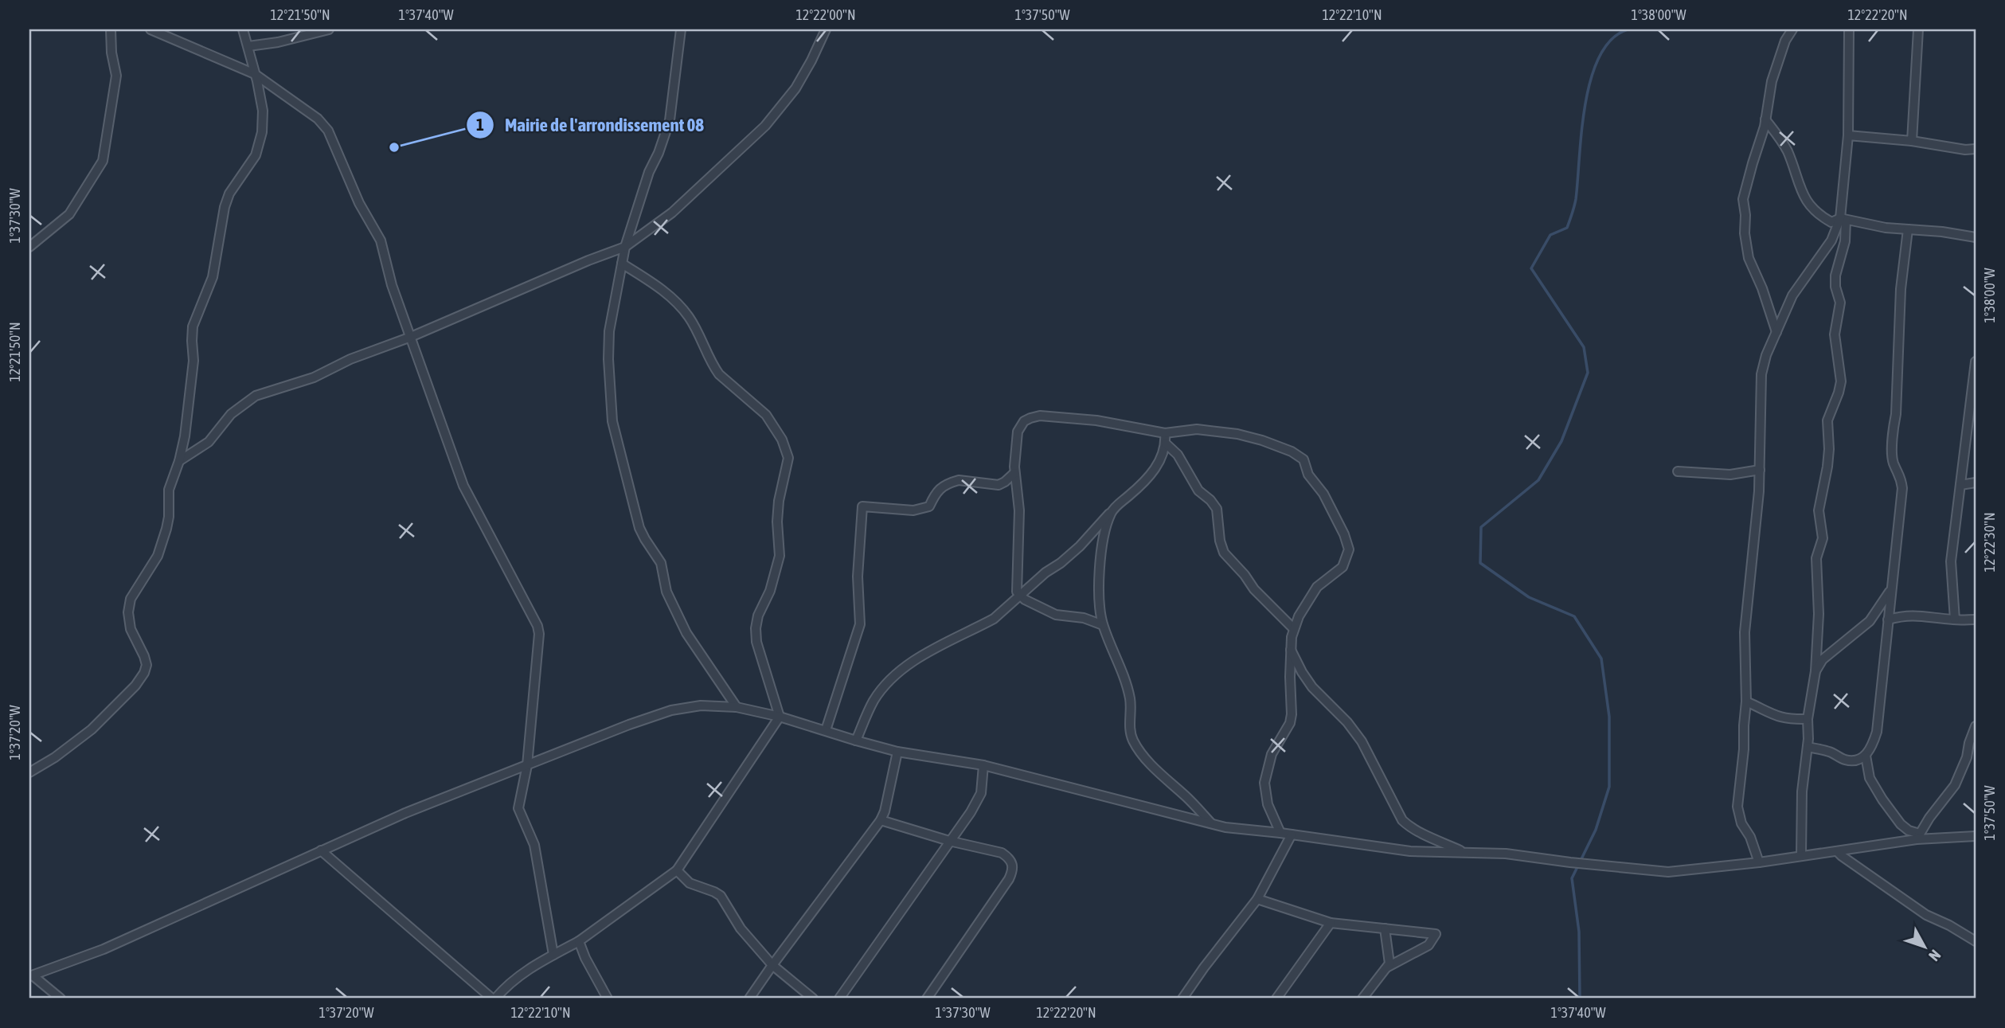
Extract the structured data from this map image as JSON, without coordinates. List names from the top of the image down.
{
  "places": ["Mairie de l'arrondissement 08"],
  "north": "bottom right",
  "coordinates": [
    "12°21'50\"N",
    "1°37'40\"W",
    "12°22'00\"N",
    "1°37'50\"W",
    "12°22'10\"N",
    "1°38'00\"W",
    "12°22'20\"N",
    "1°37'30\"W",
    "12°22'30\"N",
    "1°37'20\"W"
  ]
}
